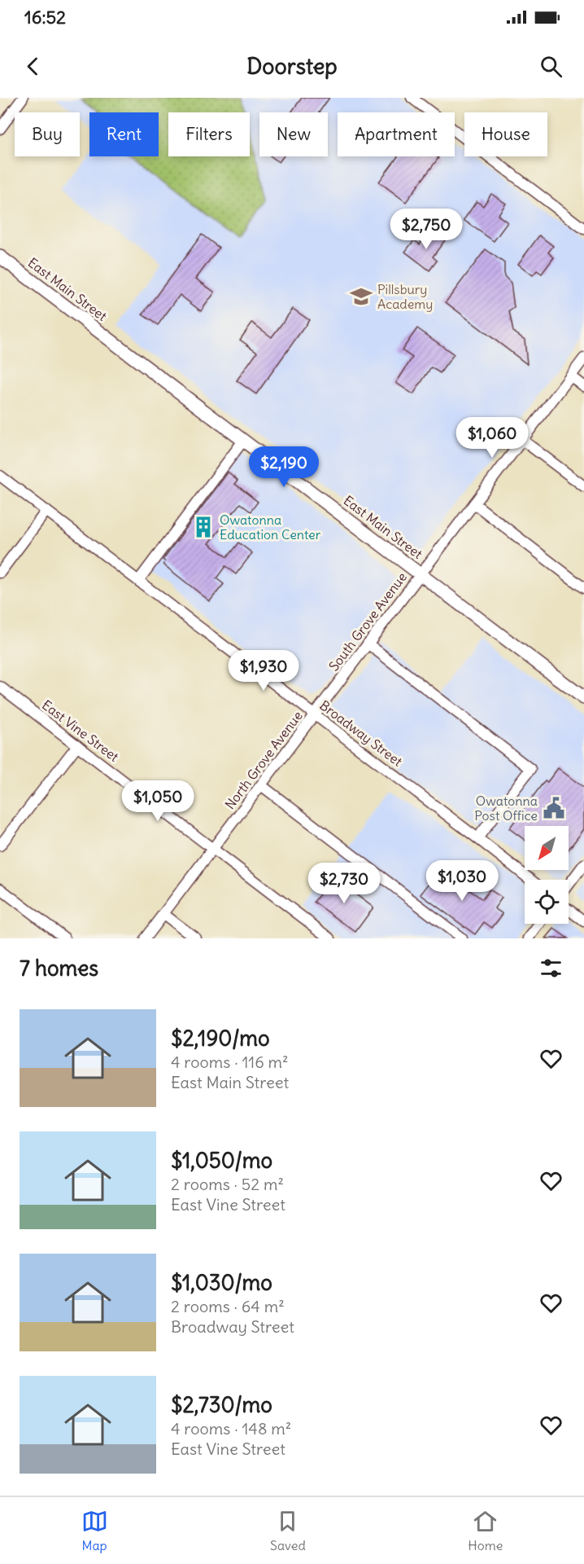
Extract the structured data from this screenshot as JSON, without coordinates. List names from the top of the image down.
{
  "streets": {
    "main road": ["East Main Street"],
    "street": [
      "South Grove Avenue",
      "East Vine Street",
      "Broadway Street",
      "North Grove Avenue"
    ]
  },
  "crossings": [
    ["East Main Street", "South Grove Avenue"],
    ["South Grove Avenue", "Broadway Street"],
    ["South Grove Avenue", "North Grove Avenue"],
    ["East Vine Street", "North Grove Avenue"],
    ["Broadway Street", "North Grove Avenue"]
  ],
  "places": {
    "school or university": ["Pillsbury Academy"],
    "building": ["Owatonna Education Center"],
    "public building": ["Owatonna Post Office"]
  },
  "north": "bottom left",
  "page": {
    "status": "16:52",
    "header": "Doorstep",
    "chip": [
      "Buy",
      "Rent",
      "Filters",
      "New",
      "Apartment",
      "House"
    ],
    "price": [
      "$2,750",
      "$1,060",
      "$2,190",
      "$1,930",
      "$1,050",
      "$1,030",
      "$2,730"
    ],
    "heading": "7 homes",
    "list": [
      {
        "name": "$2,190/mo",
        "note": "4 rooms · 116 m² · East Main Street"
      },
      {
        "name": "$1,050/mo",
        "note": "2 rooms · 52 m² · East Vine Street"
      },
      {
        "name": "$1,030/mo",
        "note": "2 rooms · 64 m² · Broadway Street"
      },
      {
        "name": "$2,730/mo",
        "note": "4 rooms · 148 m² · East Vine Street"
      }
    ],
    "tabs": ["Map", "Saved", "Home"]
  }
}
